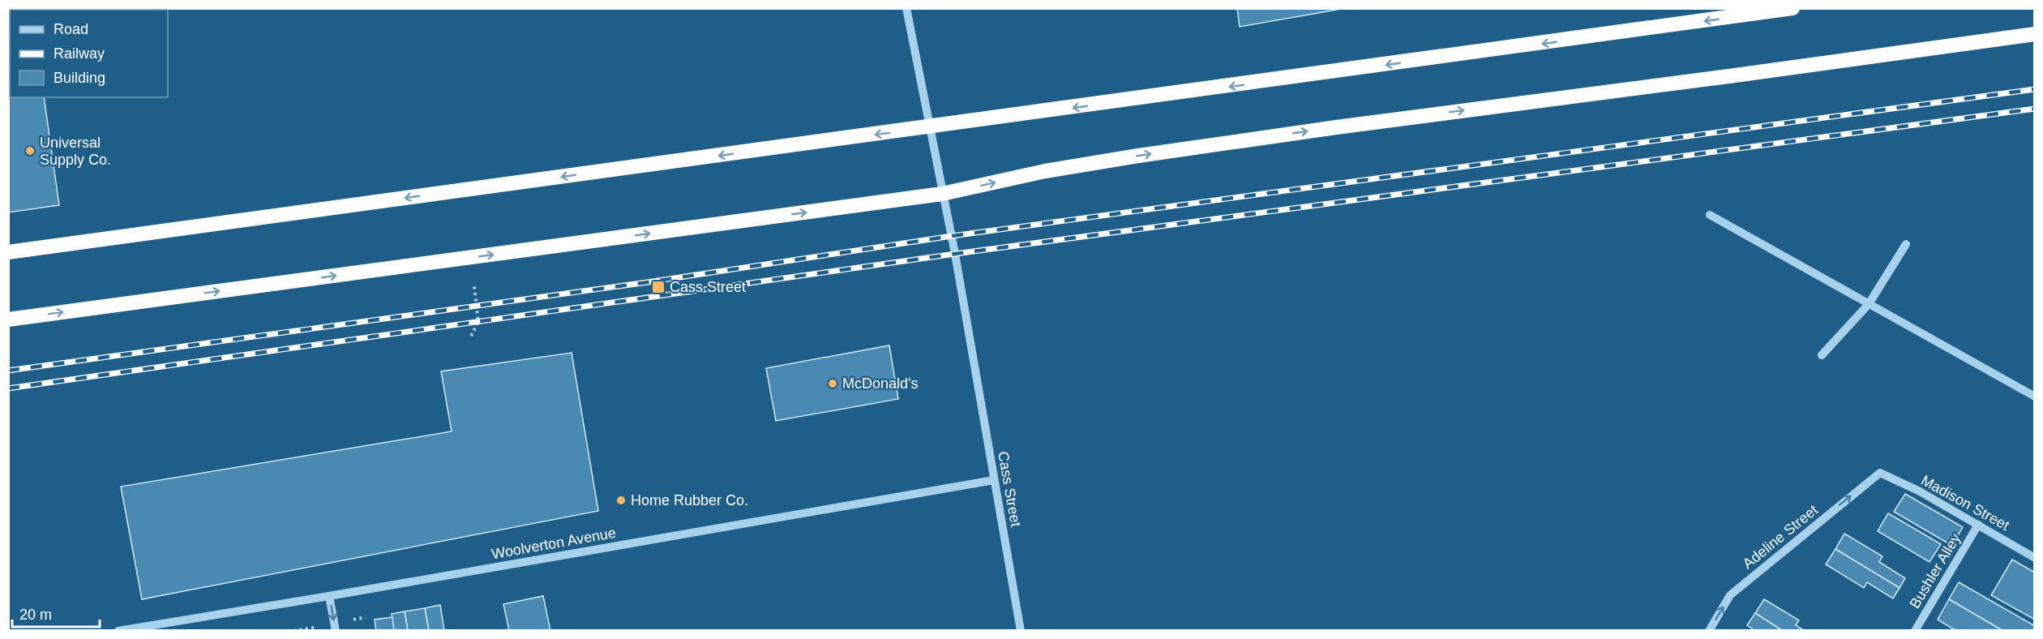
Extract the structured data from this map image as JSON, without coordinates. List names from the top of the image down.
{
  "streets": {
    "street": [
      "Cass Street",
      "Madison Street",
      "Adeline Street",
      "Woolverton Avenue",
      "Bushler Alley"
    ]
  },
  "crossings": [
    ["Cass Street", "Woolverton Avenue"],
    ["Madison Street", "Adeline Street"],
    ["Madison Street", "Bushler Alley"]
  ],
  "one_way": ["Adeline Street"],
  "places": {
    "other": ["Universal Supply Co.", "McDonald's", "Home Rubber Co."],
    "transit": ["Cass Street"]
  },
  "legend": ["Road", "Railway", "Building"],
  "scale_bar": "20 m"
}
